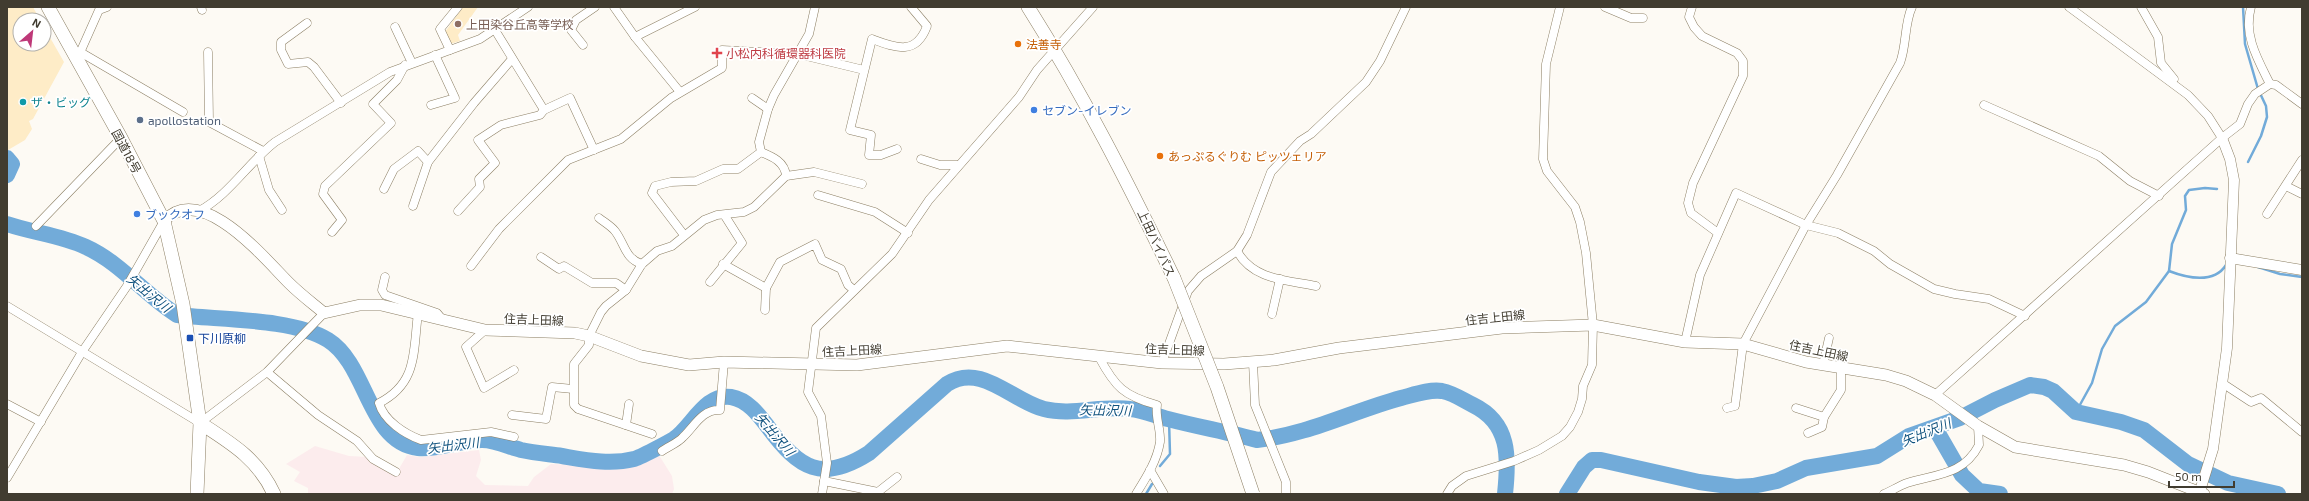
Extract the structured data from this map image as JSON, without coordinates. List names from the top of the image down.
{
  "streets": {
    "highway": ["国道18号", "上田バイパス"],
    "main road": ["住吉上田線"]
  },
  "water": ["矢出沢川"],
  "places": {
    "other": [
      "上田染谷丘高等学校",
      "法善寺",
      "ザ・ビッグ",
      "セブン-イレブン",
      "apollostation",
      "あっぷるぐりむ ピッツェリア",
      "ブックオフ"
    ],
    "health": ["小松内科循環器科医院"],
    "transit": ["下川原柳"]
  },
  "scale_bar": "50 m",
  "north": "top right"
}
